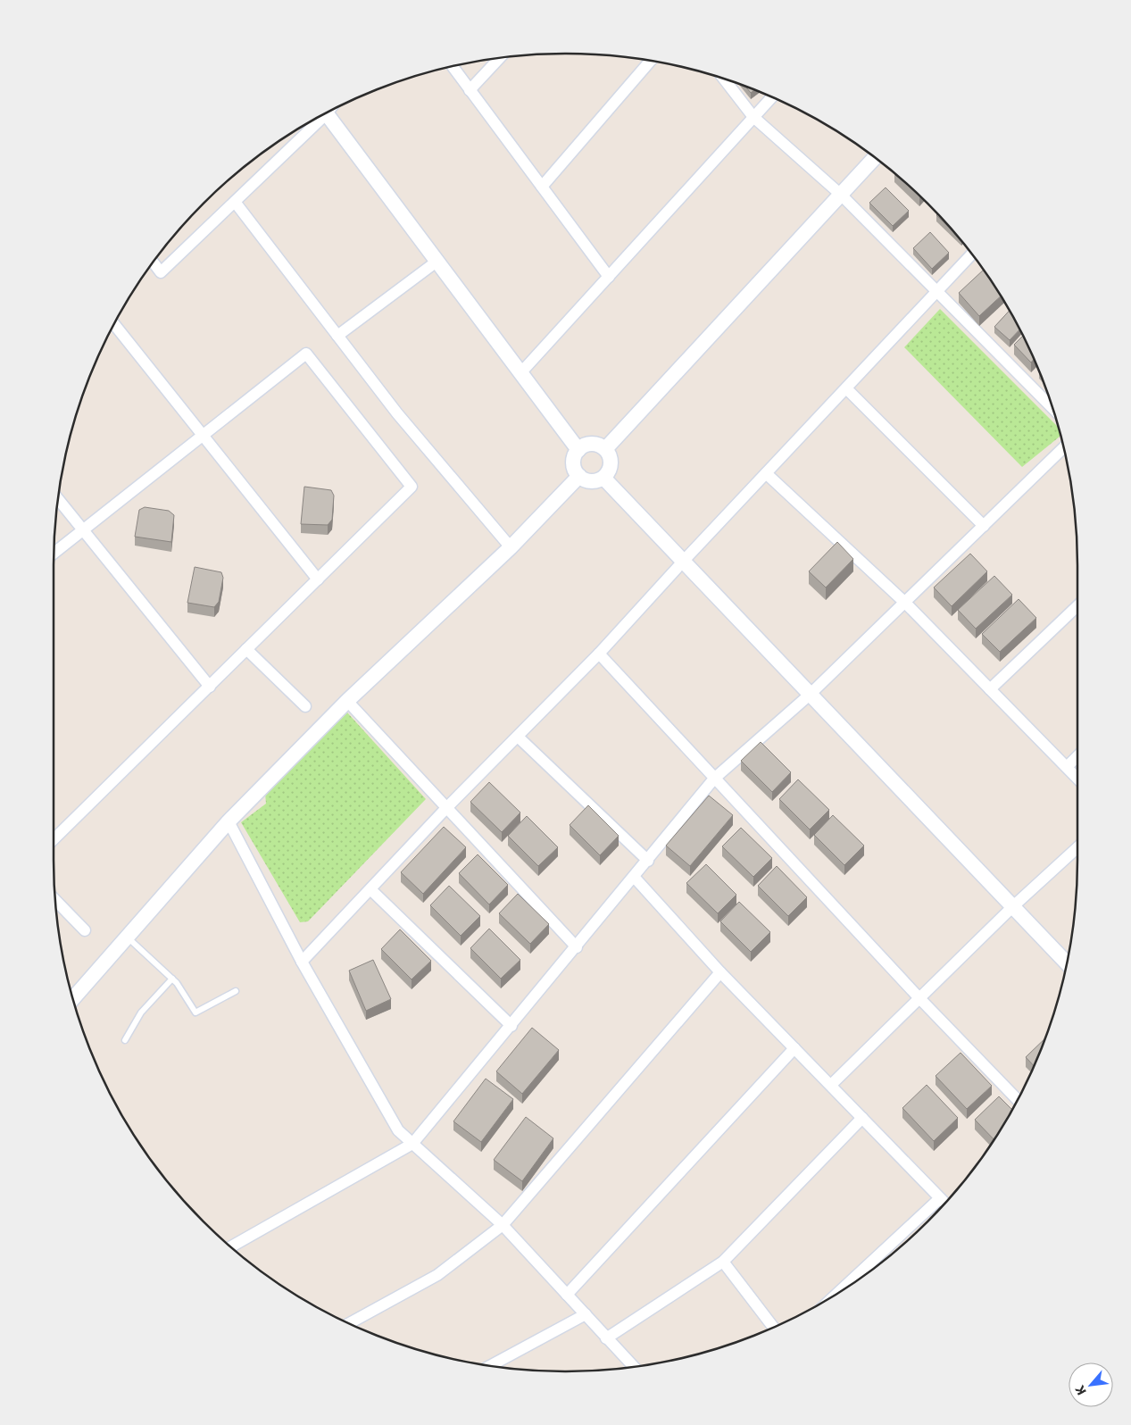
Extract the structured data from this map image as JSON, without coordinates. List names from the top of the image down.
{
  "north": "bottom left"
}
